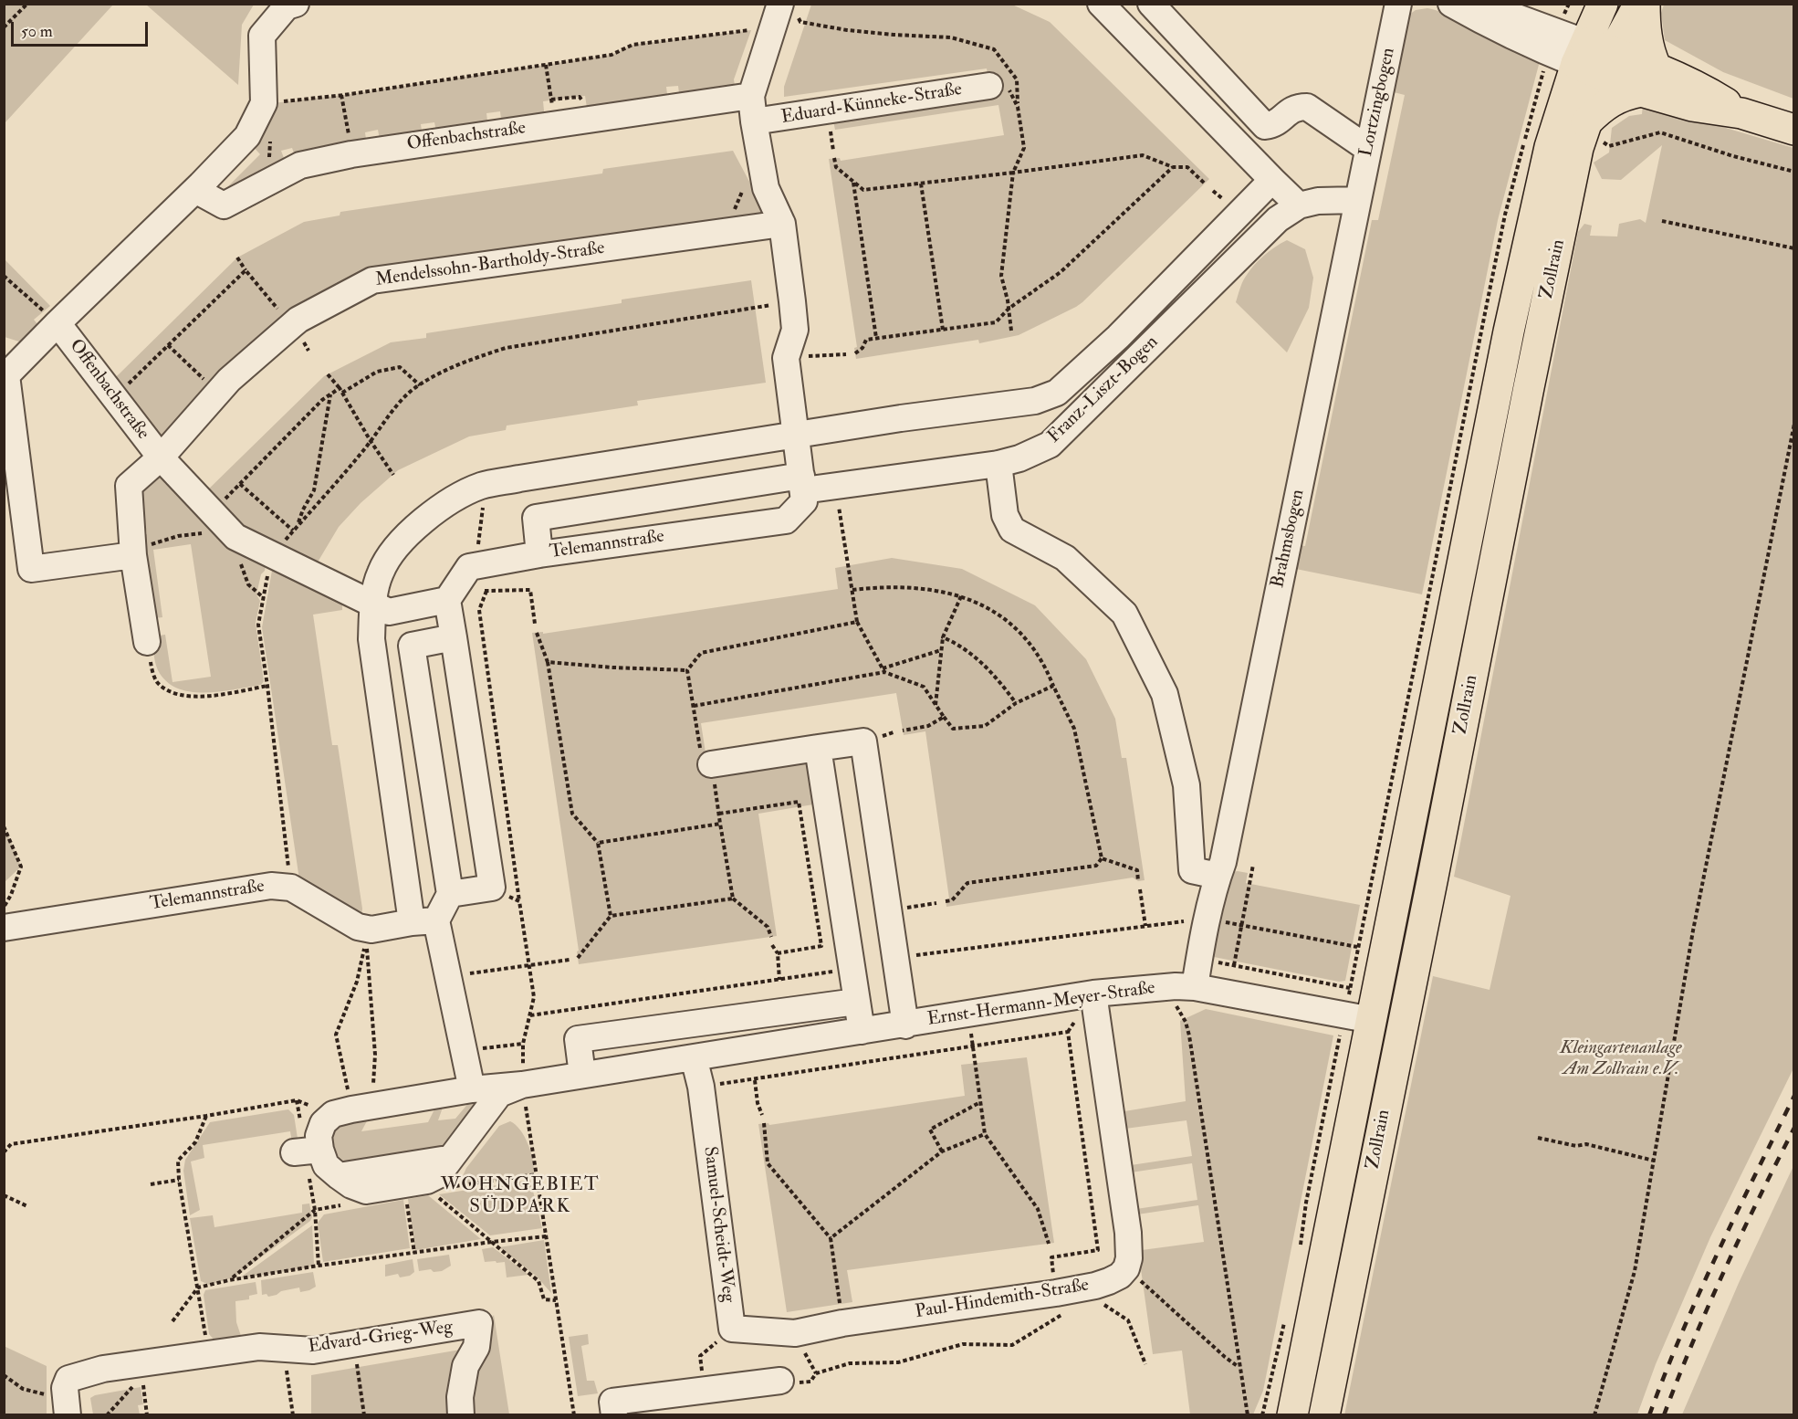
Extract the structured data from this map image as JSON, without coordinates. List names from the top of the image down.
{
  "streets": {
    "main road": ["Zollrain"],
    "street": [
      "Lortzingbogen",
      "Eduard-Künneke-Straße",
      "Offenbachstraße",
      "Mendelssohn-Bartholdy-Straße",
      "Franz-Liszt-Bogen",
      "Brahmsbogen",
      "Telemannstraße",
      "Ernst-Hermann-Meyer-Straße",
      "Samuel-Scheidt-Weg",
      "Paul-Hindemith-Straße",
      "Edvard-Grieg-Weg"
    ]
  },
  "crossings": [
    ["Lortzingbogen", "Franz-Liszt-Bogen"],
    ["Lortzingbogen", "Brahmsbogen"],
    ["Offenbachstraße", "Mendelssohn-Bartholdy-Straße"],
    ["Zollrain", "Ernst-Hermann-Meyer-Straße"],
    ["Franz-Liszt-Bogen", "Brahmsbogen"],
    ["Franz-Liszt-Bogen", "Telemannstraße"],
    ["Brahmsbogen", "Ernst-Hermann-Meyer-Straße"],
    ["Ernst-Hermann-Meyer-Straße", "Samuel-Scheidt-Weg"]
  ],
  "districts": ["WOHNGEBIET SÜDPARK"],
  "parks": ["Kleingartenanlage Am Zollrain e.V."],
  "scale_bar": "50 m"
}
